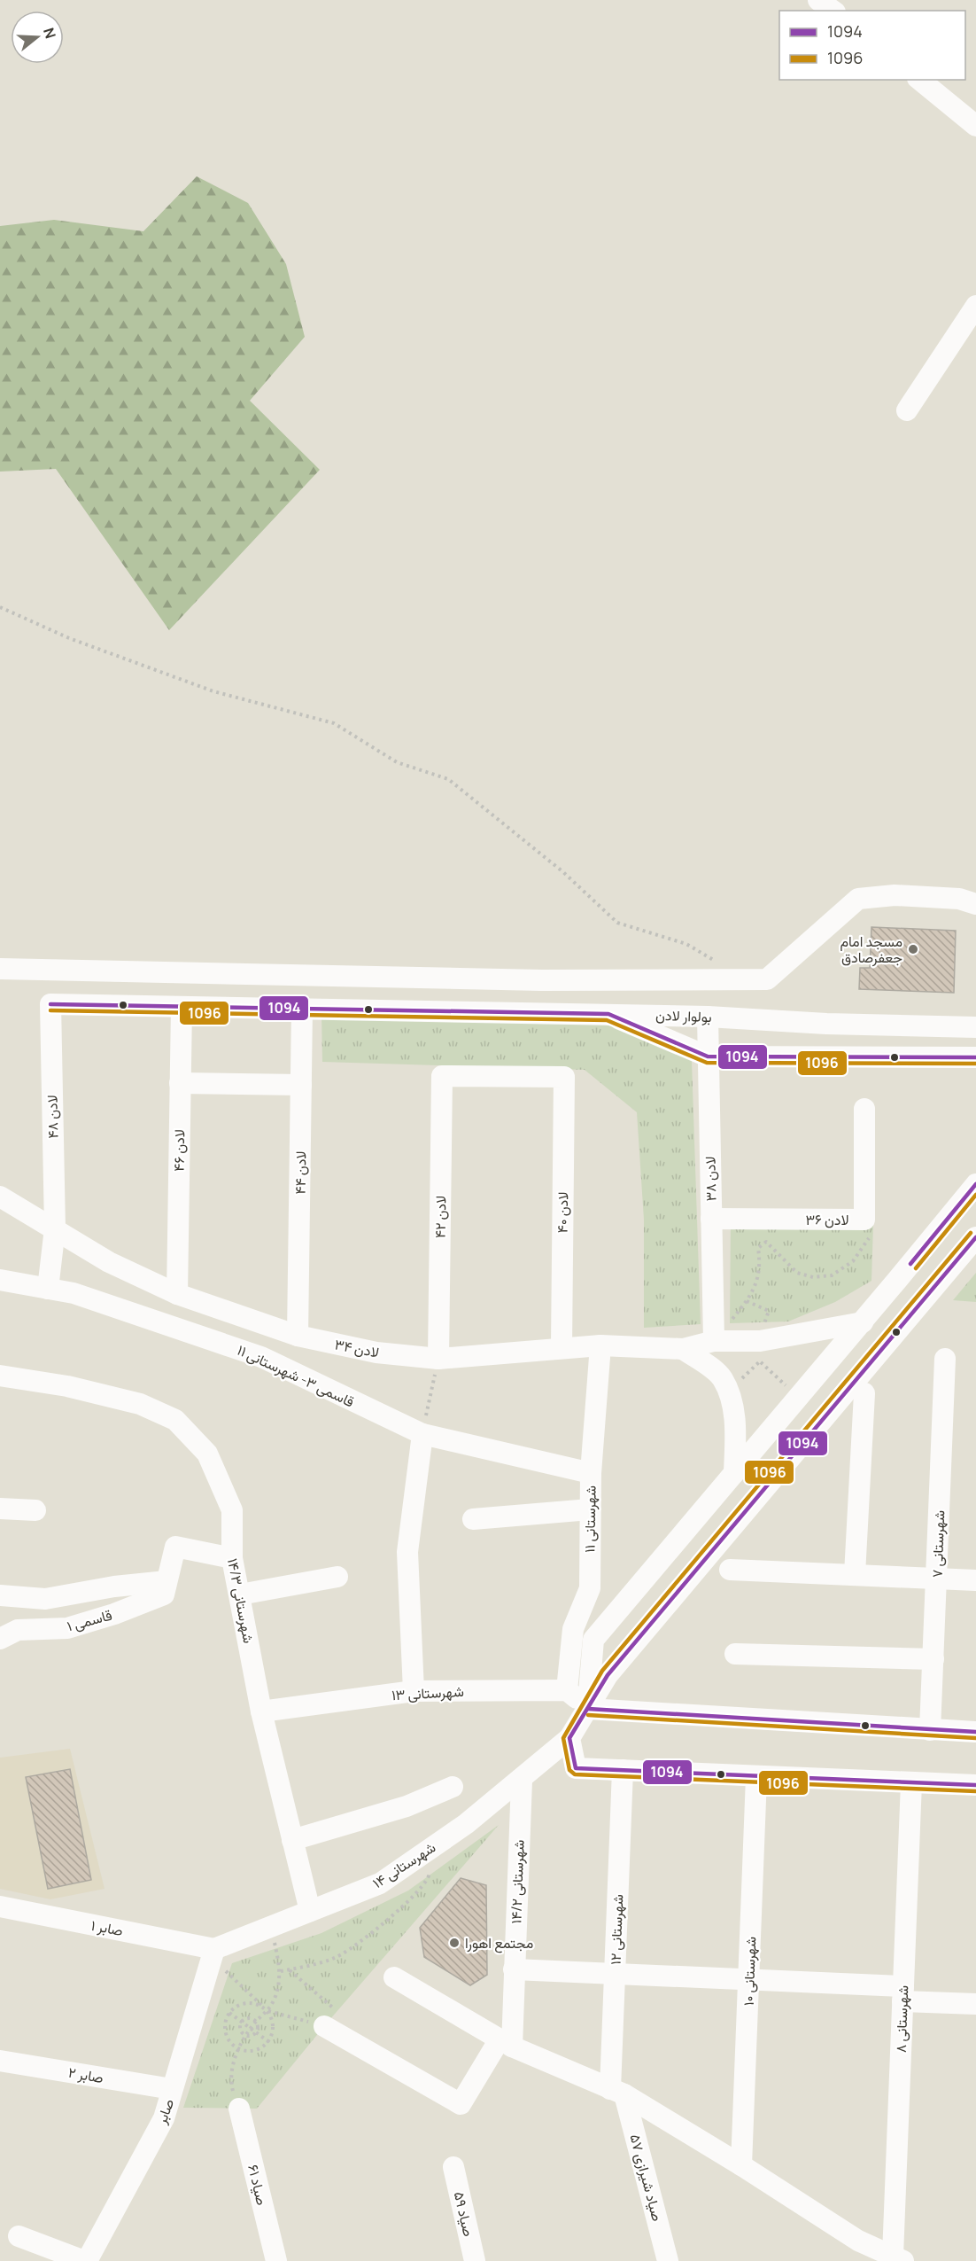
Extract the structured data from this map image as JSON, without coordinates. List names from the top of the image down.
{
  "streets": {
    "street": [
      "بولوار لادن",
      "لادن ۴۸",
      "لادن ۴۶",
      "لادن ۴۴",
      "لادن ۳۸",
      "لادن ۴۰",
      "لادن ۴۲",
      "لادن ۳۶",
      "لادن ۳۴",
      "قاسمی ۳- شهرستانی ۱۱",
      "شهرستانی ۱۱",
      "شهرستانی ۷",
      "شهرستانی ۱۴/۳",
      "قاسمی ۱",
      "شهرستانی ۱۳",
      "شهرستانی ۱۴",
      "شهرستانی ۱۴/۲",
      "صابر ۱",
      "شهرستانی ۱۲",
      "شهرستانی ۱۰",
      "شهرستانی ۸",
      "صابر ۲",
      "صابر",
      "صیاد شیرازی ۵۷",
      "صیاد ۶۱",
      "صیاد ۵۹"
    ]
  },
  "crossings": [
    ["بولوار لادن", "لادن ۳۸"],
    ["لادن ۴۸", "لادن ۴۶"],
    ["لادن ۴۸", "لادن ۳۴"],
    ["لادن ۴۸", "قاسمی ۳- شهرستانی ۱۱"],
    ["لادن ۴۶", "لادن ۳۴"],
    ["لادن ۴۴", "لادن ۳۴"],
    ["لادن ۳۸", "لادن ۳۶"],
    ["لادن ۳۸", "لادن ۳۴"],
    ["لادن ۴۰", "لادن ۴۲"],
    ["لادن ۴۰", "لادن ۳۴"],
    ["لادن ۴۲", "لادن ۳۴"],
    ["لادن ۳۴", "شهرستانی ۱۱"],
    ["قاسمی ۳- شهرستانی ۱۱", "شهرستانی ۱۱"],
    ["شهرستانی ۱۱", "شهرستانی ۱۳"],
    ["شهرستانی ۱۴/۳", "شهرستانی ۱۳"],
    ["شهرستانی ۱۴/۳", "شهرستانی ۱۴"],
    ["شهرستانی ۱۴", "شهرستانی ۱۴/۲"],
    ["شهرستانی ۱۴", "صابر ۱"],
    ["شهرستانی ۱۴", "صابر"],
    ["صابر ۱", "صابر"],
    ["شهرستانی ۱۲", "صیاد شیرازی ۵۷"],
    ["صابر ۲", "صابر"]
  ],
  "places": ["مسجد امام جعفرصادق", "مجتمع اهورا"],
  "lines": ["transit line 1094", "transit line 1096"],
  "legend": ["1094", "1096"],
  "north": "right"
}
